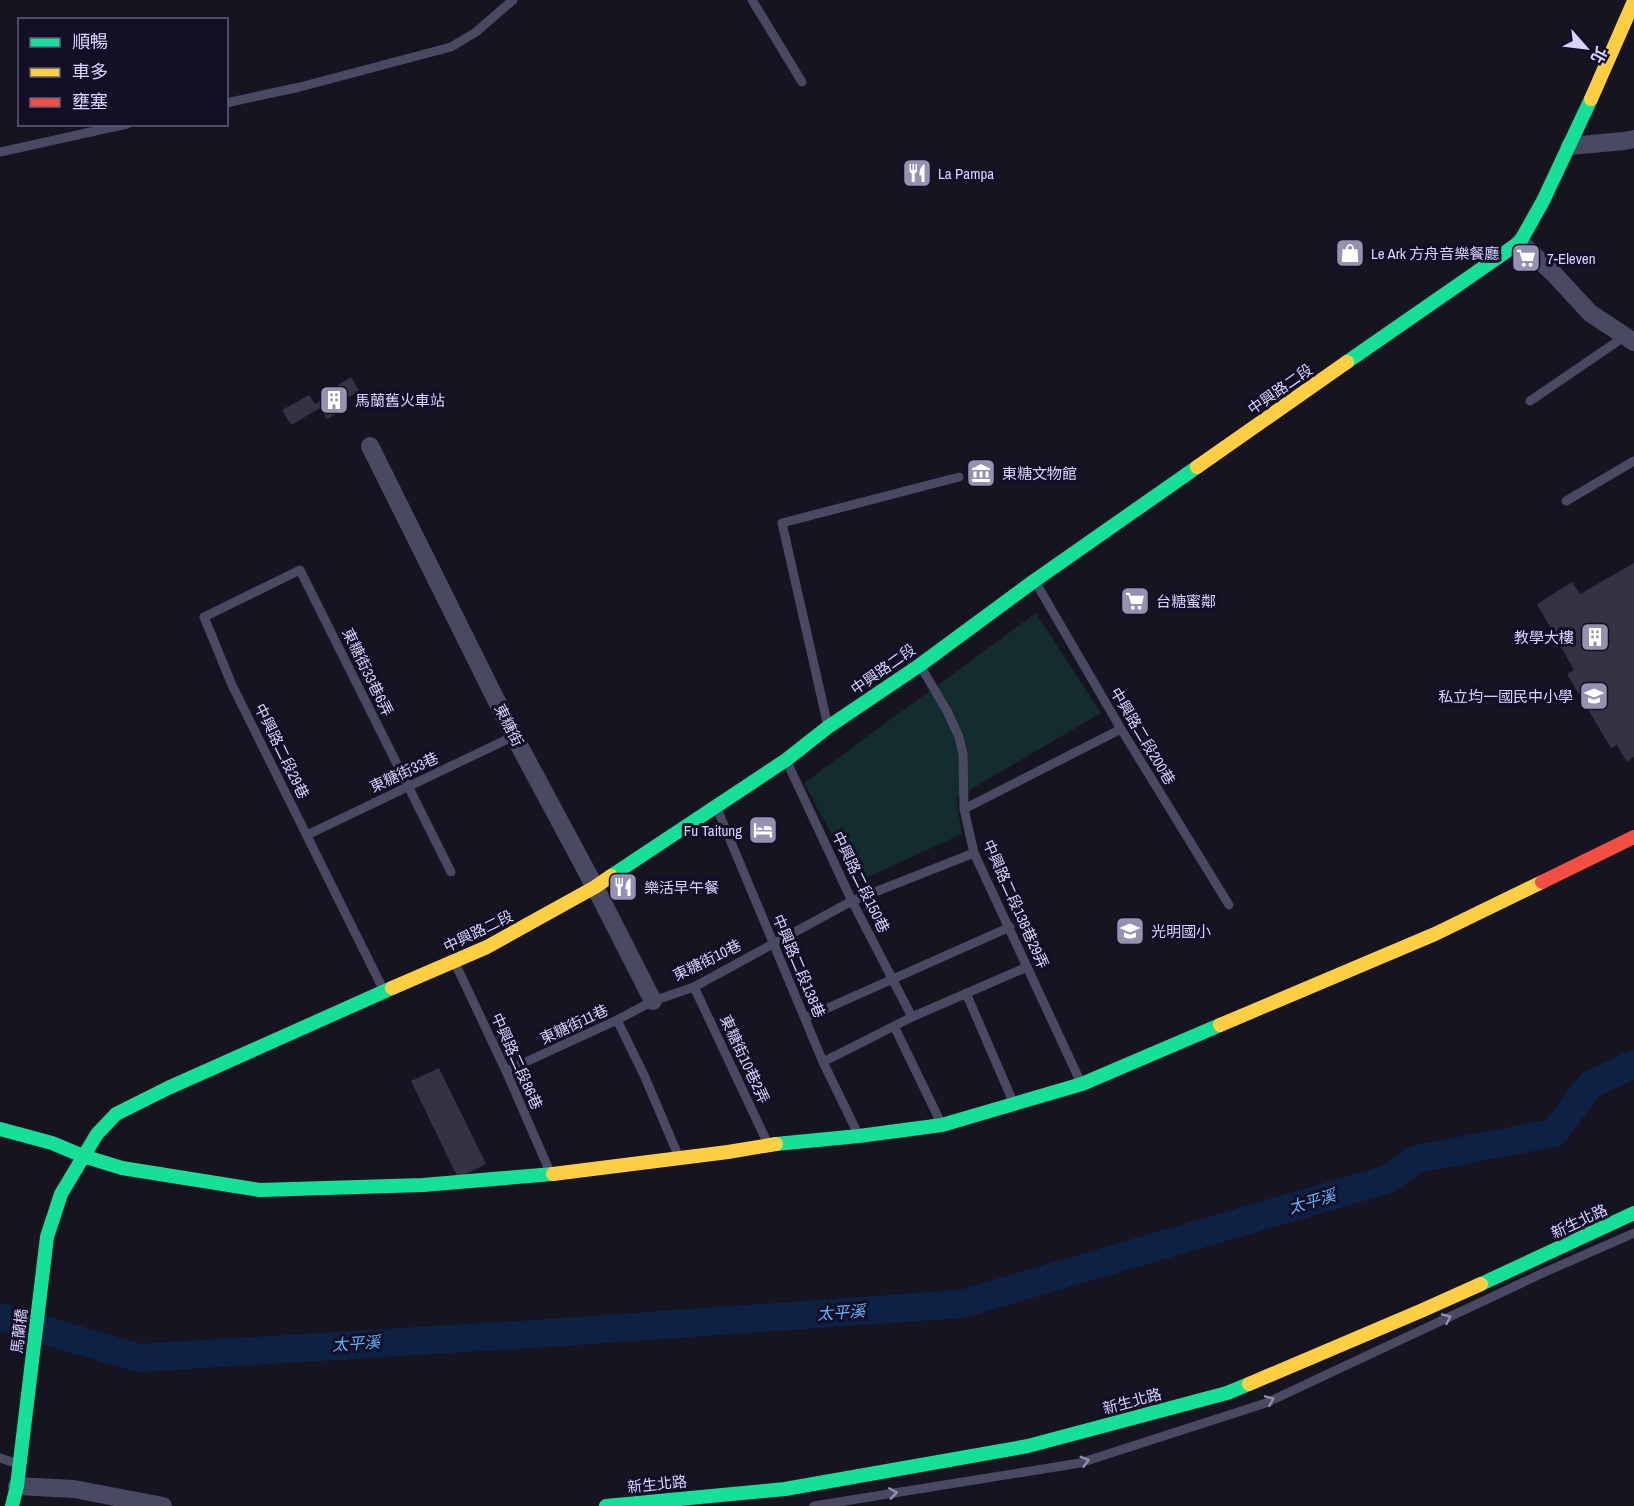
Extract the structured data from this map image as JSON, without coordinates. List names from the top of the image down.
{
  "streets": {
    "street": [
      "中興路二段",
      "東糖街",
      "新生北路",
      "馬蘭橋"
    ],
    "lane": [
      "東糖街33巷6弄",
      "中興路二段200巷",
      "中興路二段29巷",
      "東糖街33巷",
      "中興路二段150巷",
      "中興路二段138巷29弄",
      "東糖街10巷",
      "中興路二段138巷",
      "東糖街11巷",
      "東糖街10巷2弄",
      "中興路二段86巷"
    ]
  },
  "crossings": [
    ["中興路二段", "東糖街"],
    ["中興路二段", "中興路二段200巷"],
    ["中興路二段", "中興路二段29巷"],
    ["中興路二段", "中興路二段150巷"],
    ["中興路二段", "中興路二段138巷29弄"],
    ["中興路二段", "中興路二段138巷"],
    ["中興路二段", "中興路二段86巷"],
    ["中興路二段", "馬蘭橋"],
    ["東糖街33巷6弄", "中興路二段29巷"],
    ["東糖街33巷6弄", "東糖街33巷"],
    ["東糖街", "東糖街33巷"],
    ["東糖街", "東糖街10巷"],
    ["東糖街", "東糖街11巷"],
    ["中興路二段29巷", "東糖街33巷"],
    ["中興路二段150巷", "東糖街10巷"],
    ["中興路二段138巷29弄", "東糖街10巷"],
    ["東糖街10巷", "中興路二段138巷"],
    ["東糖街10巷", "東糖街11巷"],
    ["東糖街10巷", "東糖街10巷2弄"],
    ["東糖街11巷", "中興路二段86巷"]
  ],
  "water": ["太平溪"],
  "places": {
    "restaurant": ["La Pampa", "樂活早午餐"],
    "shop": ["Le Ark 方舟音樂餐廳"],
    "supermarket": ["7-Eleven", "台糖蜜鄰"],
    "building": ["馬蘭舊火車站", "教學大樓"],
    "museum": ["東糖文物館"],
    "school or university": ["私立均一國民中小學", "光明國小"],
    "hotel": ["Fu Taitung"]
  },
  "legend": ["順暢", "車多", "壅塞"],
  "north": "bottom right"
}
